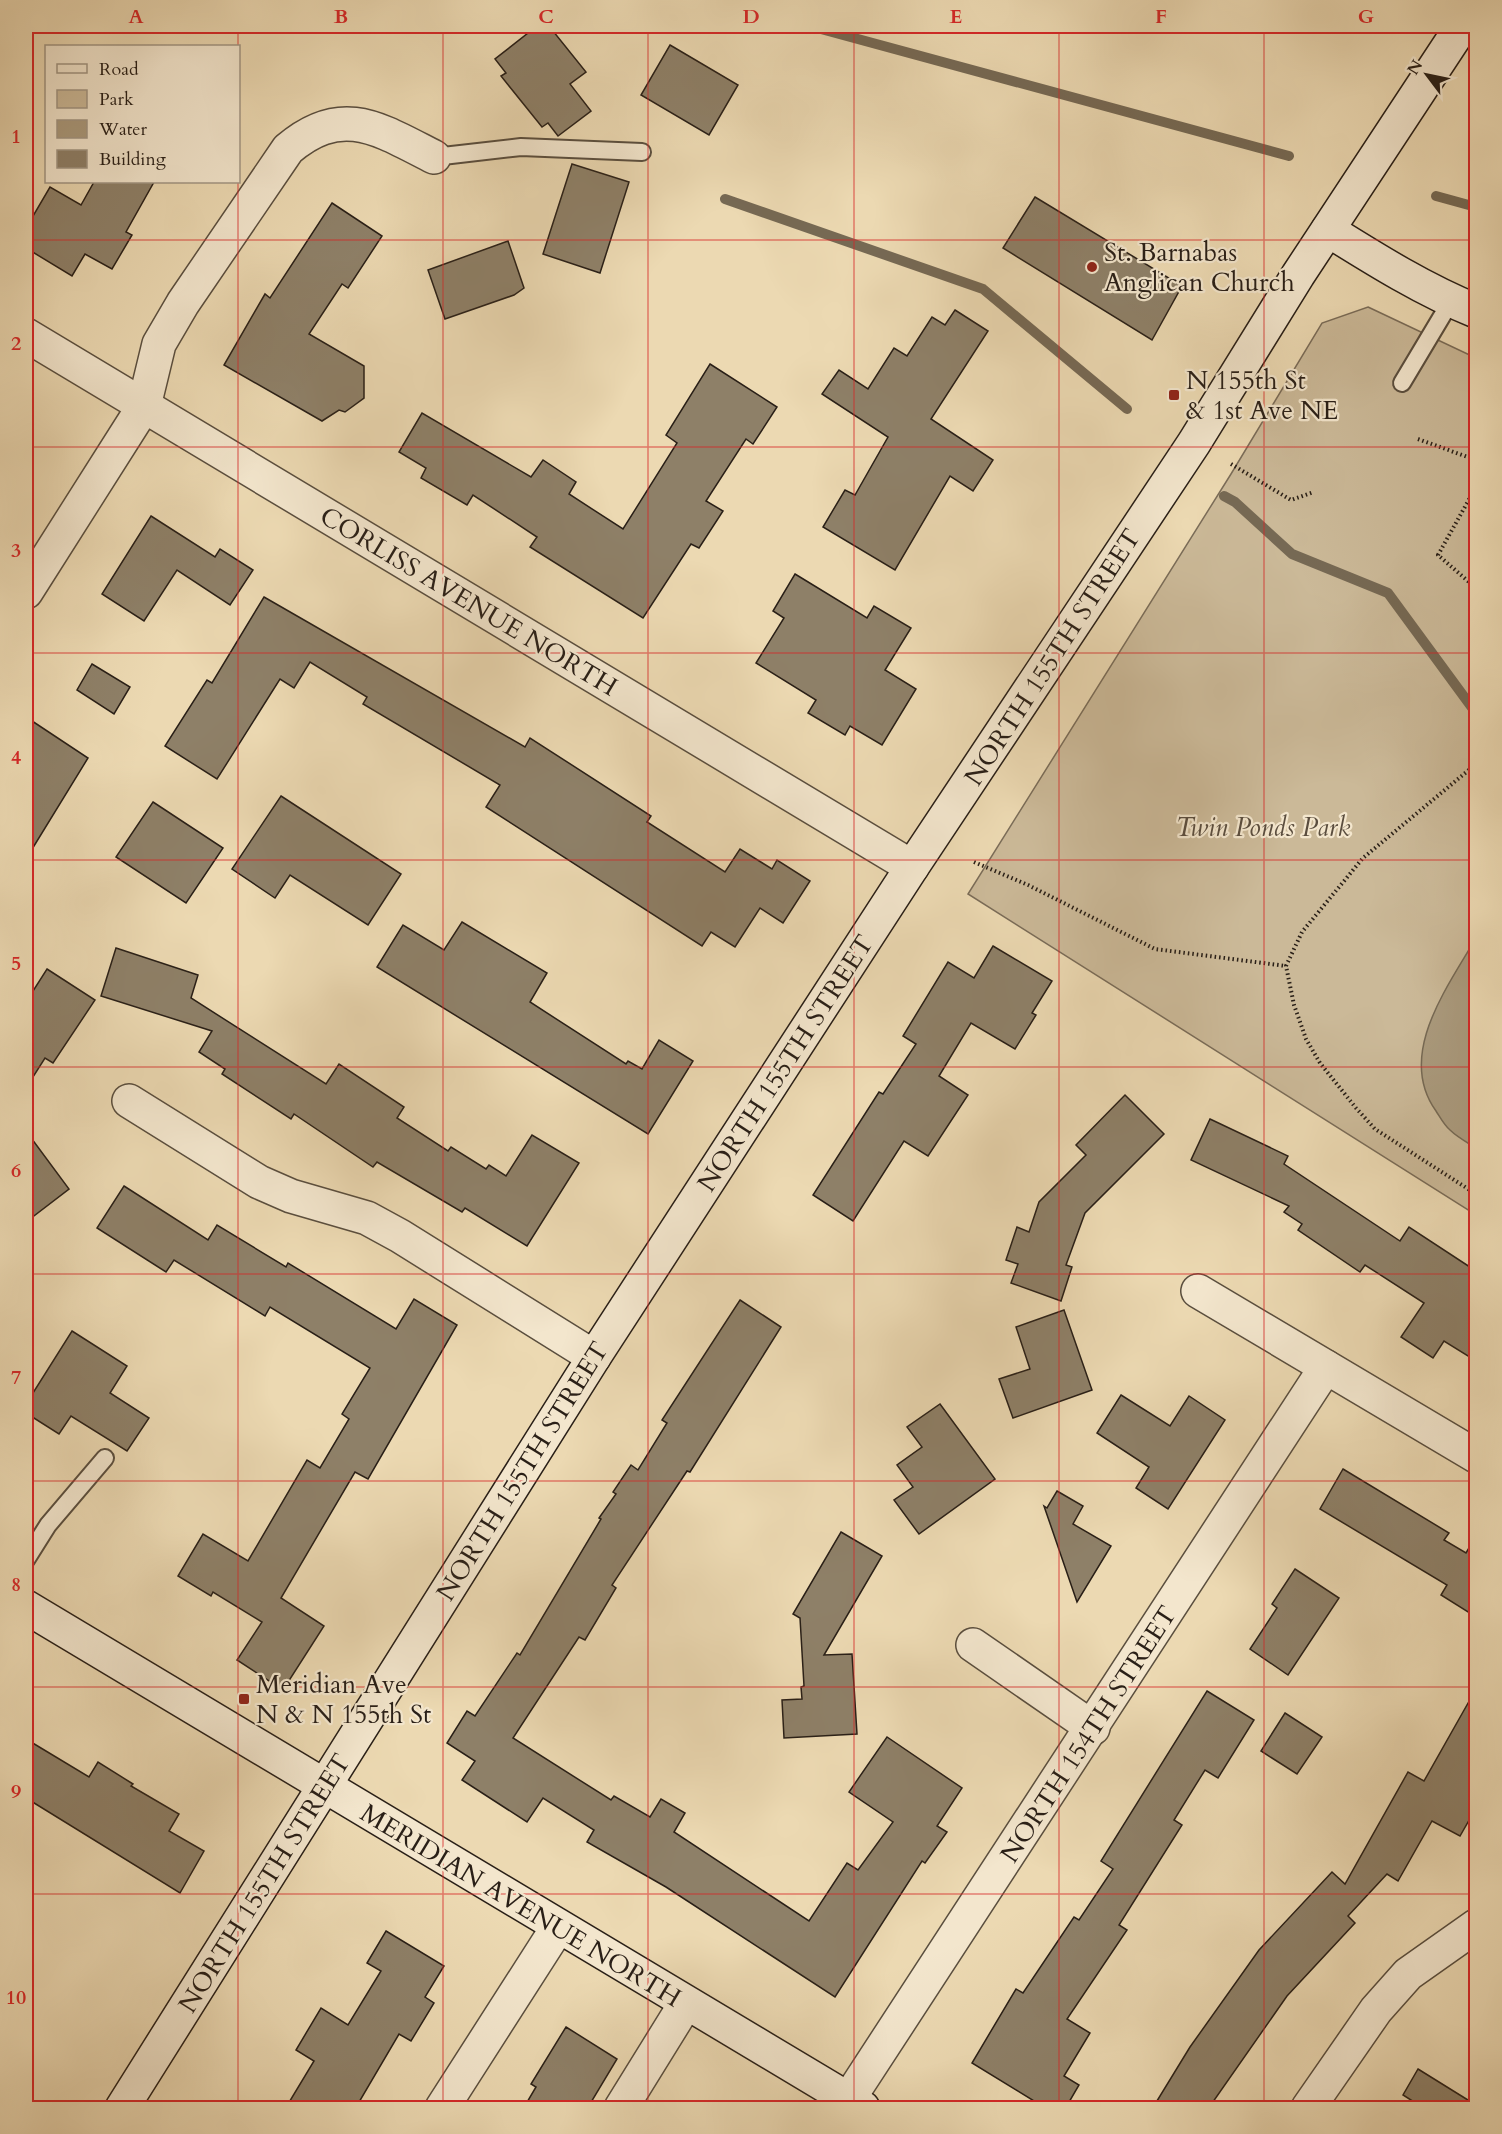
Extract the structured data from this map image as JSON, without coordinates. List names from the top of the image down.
{
  "streets": {
    "street": [
      "CORLISS AVENUE NORTH",
      "NORTH 155TH STREET",
      "NORTH 154TH STREET",
      "MERIDIAN AVENUE NORTH"
    ]
  },
  "crossings": [
    ["CORLISS AVENUE NORTH", "NORTH 155TH STREET"],
    ["NORTH 155TH STREET", "MERIDIAN AVENUE NORTH"],
    ["NORTH 154TH STREET", "MERIDIAN AVENUE NORTH"]
  ],
  "parks": ["Twin Ponds Park"],
  "places": {
    "other": ["St. Barnabas Anglican Church"],
    "transit": ["N 155th St & 1st Ave NE", "Meridian Ave N & N 155th St"]
  },
  "legend": [
    "Road",
    "Park",
    "Water",
    "Building"
  ],
  "north": "top left",
  "grid": {
    "columns": [
      "A",
      "B",
      "C",
      "D",
      "E",
      "F",
      "G"
    ],
    "rows": [
      "1",
      "2",
      "3",
      "4",
      "5",
      "6",
      "7",
      "8",
      "9",
      "10"
    ]
  }
}
